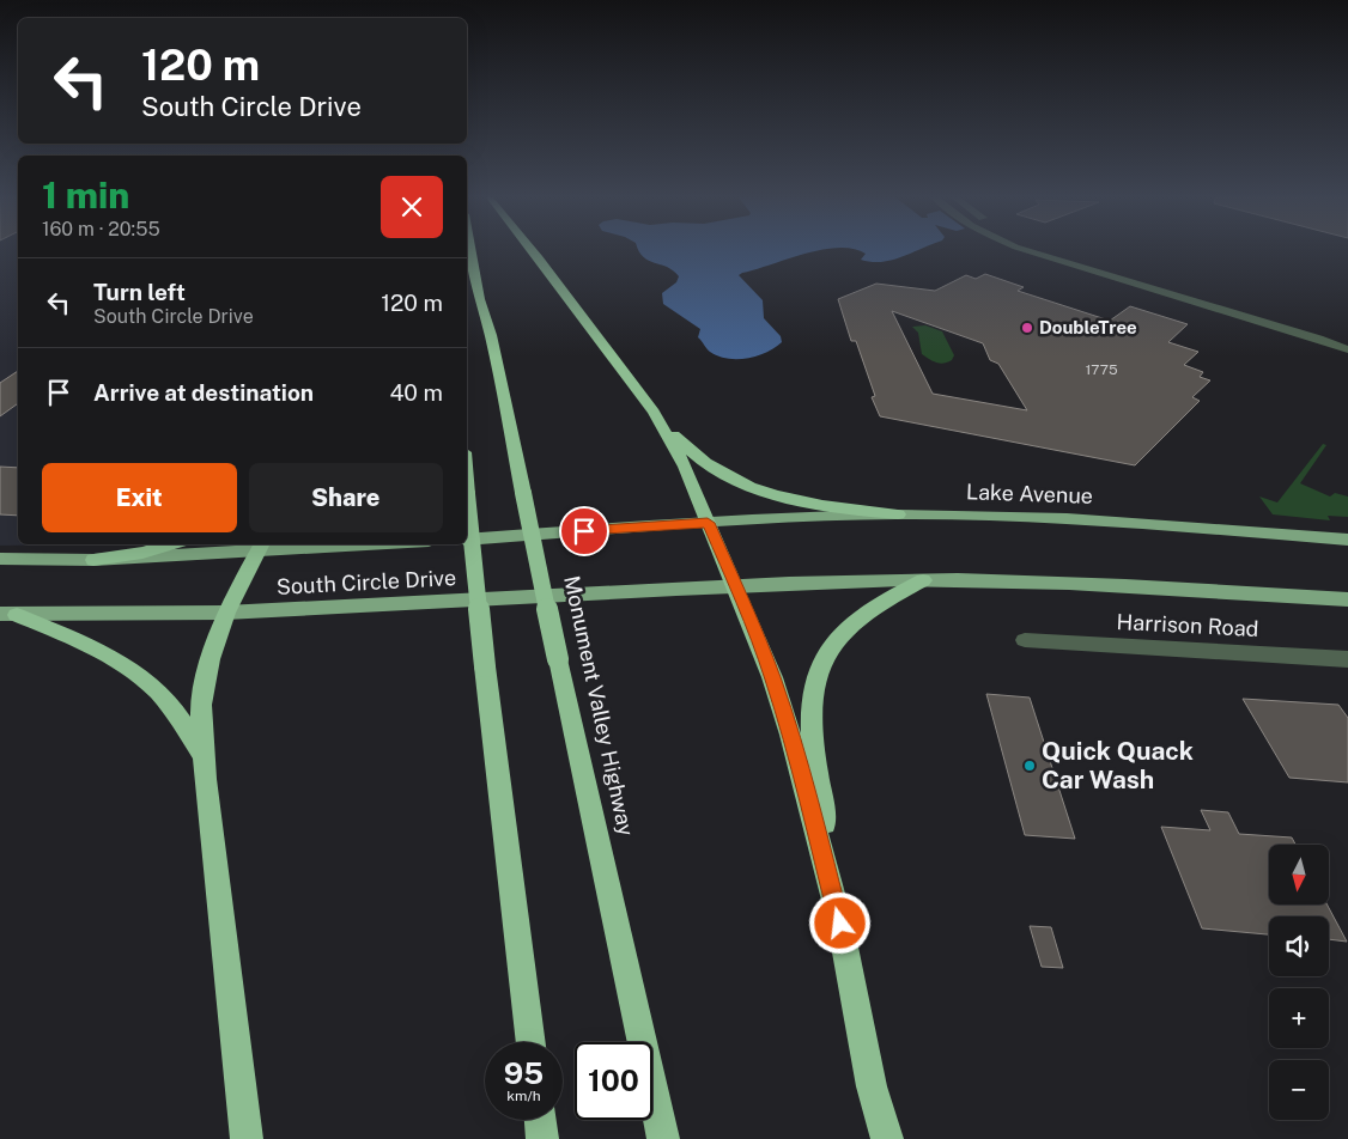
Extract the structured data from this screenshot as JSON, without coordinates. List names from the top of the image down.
{
  "streets": {
    "highway": ["Monument Valley Highway"],
    "main road": ["Lake Avenue", "South Circle Drive"],
    "street": ["Harrison Road"]
  },
  "crossings": [
    ["Lake Avenue", "South Circle Drive"]
  ],
  "places": ["DoubleTree", "Quick Quack Car Wash"],
  "house_numbers": ["1775"],
  "north": "bottom",
  "page": {
    "turn": ["120 m", "South Circle Drive"],
    "heading": ["1 min", "160 m · 20:55"],
    "list": [
      {
        "name": "Turn left",
        "note": "South Circle Drive",
        "value": "120 m"
      },
      {
        "name": "Arrive at destination",
        "value": "40 m"
      }
    ],
    "buttons": ["Exit", "Share"],
    "map_buttons": ["+", "−"],
    "speed": "95 km/h",
    "limit": "100"
  }
}
